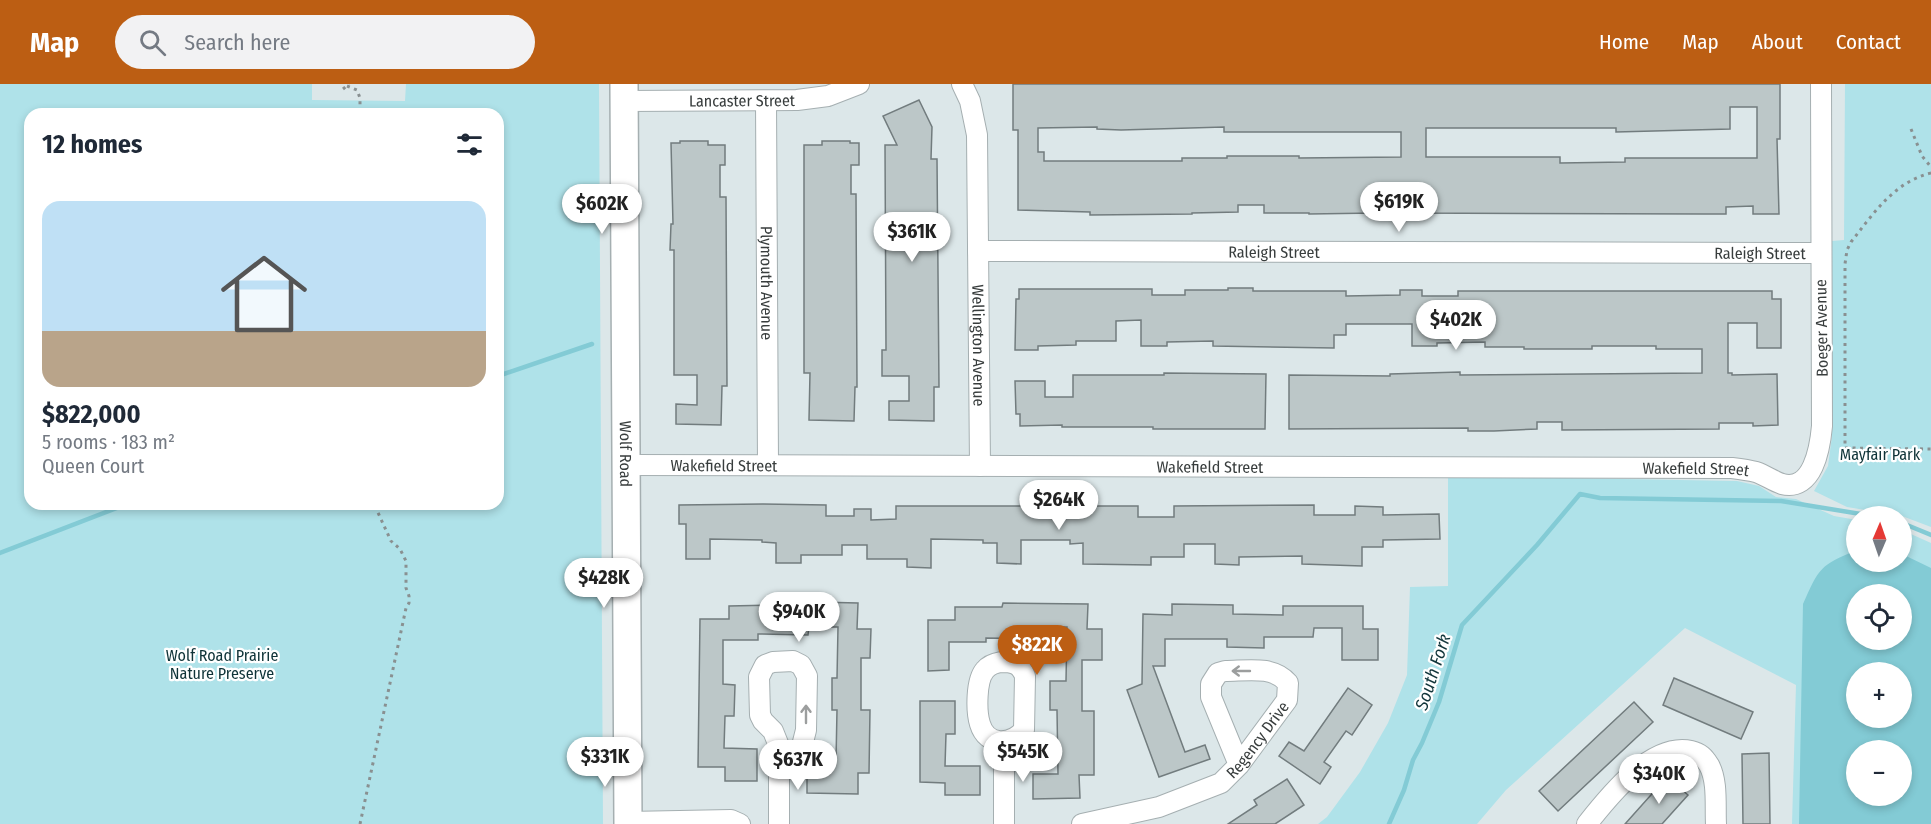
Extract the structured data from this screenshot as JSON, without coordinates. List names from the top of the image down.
{
  "streets": {
    "main road": ["Wolf Road"],
    "street": [
      "Lancaster Street",
      "Raleigh Street",
      "Plymouth Avenue",
      "Boeger Avenue",
      "Wellington Avenue",
      "Wakefield Street",
      "Regency Drive"
    ]
  },
  "crossings": [
    ["Lancaster Street", "Plymouth Avenue"],
    ["Lancaster Street", "Wolf Road"],
    ["Raleigh Street", "Boeger Avenue"],
    ["Raleigh Street", "Wellington Avenue"],
    ["Plymouth Avenue", "Wakefield Street"],
    ["Boeger Avenue", "Wakefield Street"],
    ["Wellington Avenue", "Wakefield Street"],
    ["Wolf Road", "Wakefield Street"]
  ],
  "water": ["South Fork"],
  "parks": ["Mayfair Park", "Wolf Road Prairie Nature Preserve"],
  "north": "top",
  "page": {
    "header": "Map",
    "search": "Search here",
    "nav": [
      "Home",
      "Map",
      "About",
      "Contact"
    ],
    "heading": "12 homes",
    "list": [
      {
        "name": "$822,000",
        "note": "5 rooms · 183 m² · Queen Court"
      }
    ],
    "price": [
      "$619K",
      "$602K",
      "$361K",
      "$402K",
      "$264K",
      "$428K",
      "$940K",
      "$822K",
      "$545K",
      "$331K",
      "$637K",
      "$340K"
    ],
    "map_buttons": ["+", "−"]
  }
}
